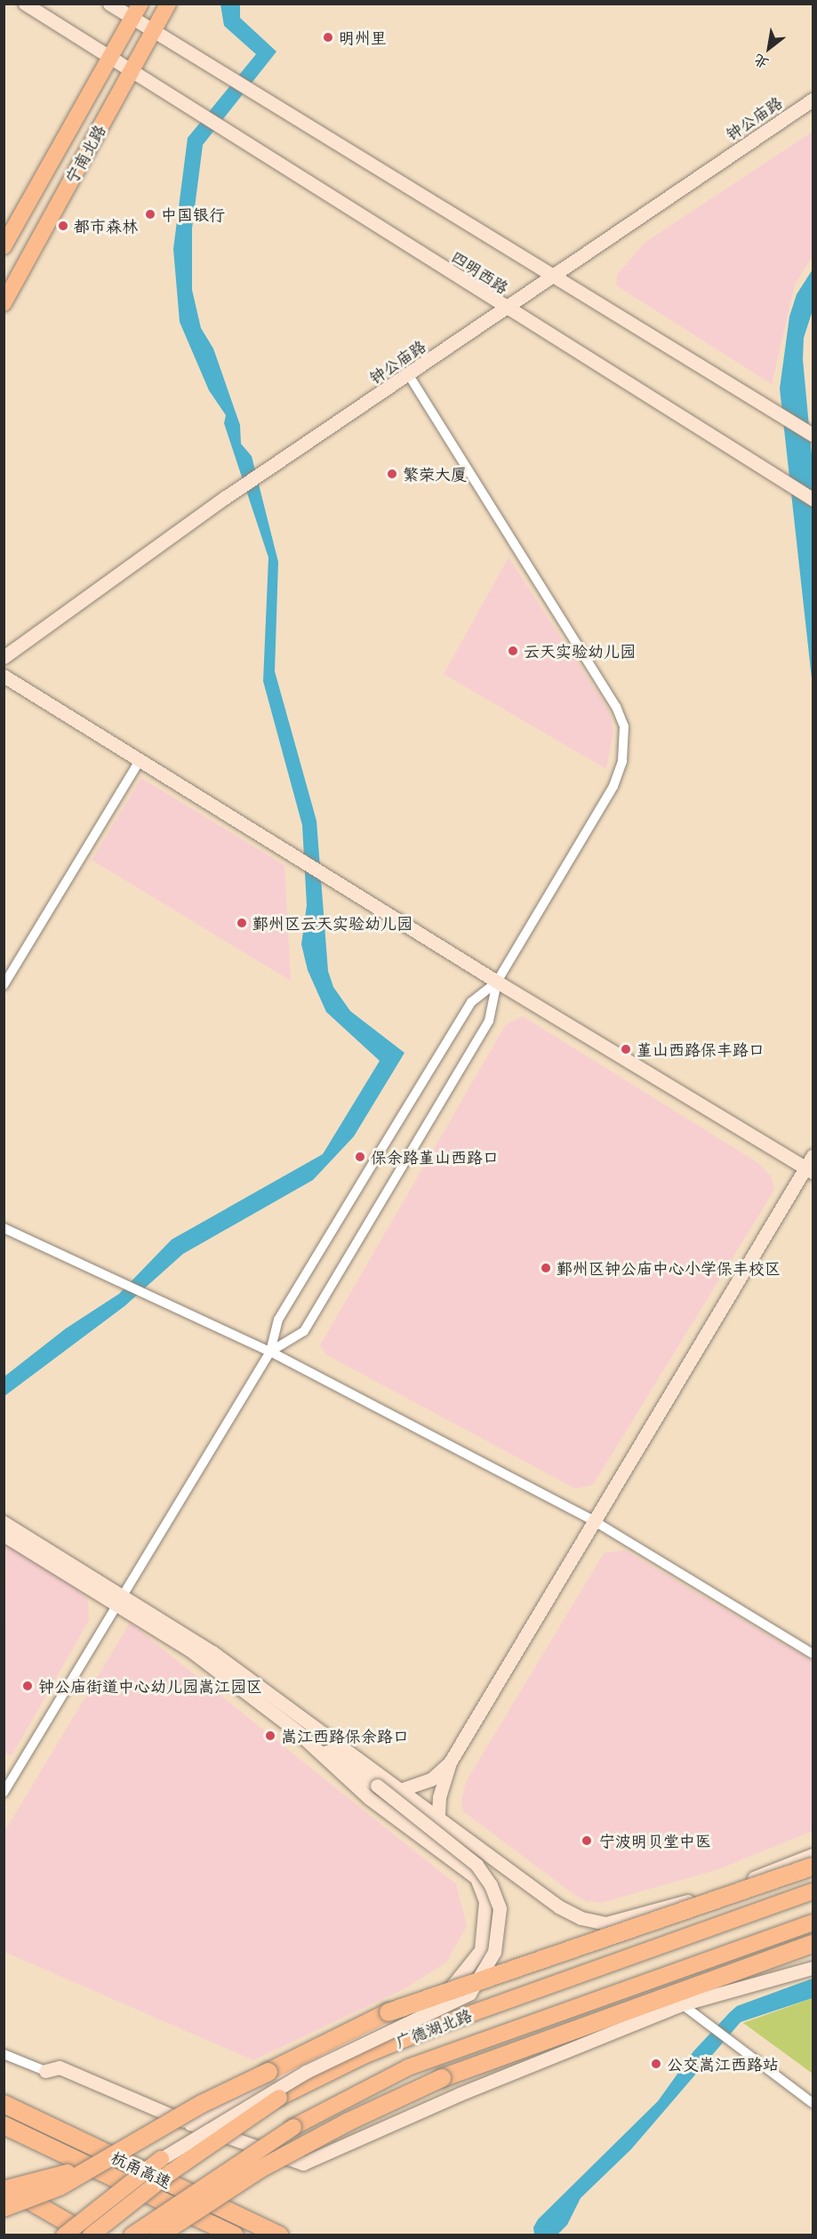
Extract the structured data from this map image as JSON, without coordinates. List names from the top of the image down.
{
  "streets": {
    "highway": ["杭甬高速"],
    "main road": ["宁南北路", "广德湖北路"],
    "street": ["钟公庙路", "四明西路"]
  },
  "crossings": [
    ["钟公庙路", "四明西路"],
    ["宁南北路", "四明西路"]
  ],
  "places": [
    "明州里",
    "中国银行",
    "都市森林",
    "繁荣大厦",
    "云天实验幼儿园",
    "鄞州区云天实验幼儿园",
    "堇山西路保丰路口",
    "保余路堇山西路口",
    "鄞州区钟公庙中心小学保丰校区",
    "钟公庙街道中心幼儿园嵩江园区",
    "嵩江西路保余路口",
    "宁波明贝堂中医",
    "公交嵩江西路站"
  ],
  "north": "bottom left"
}
